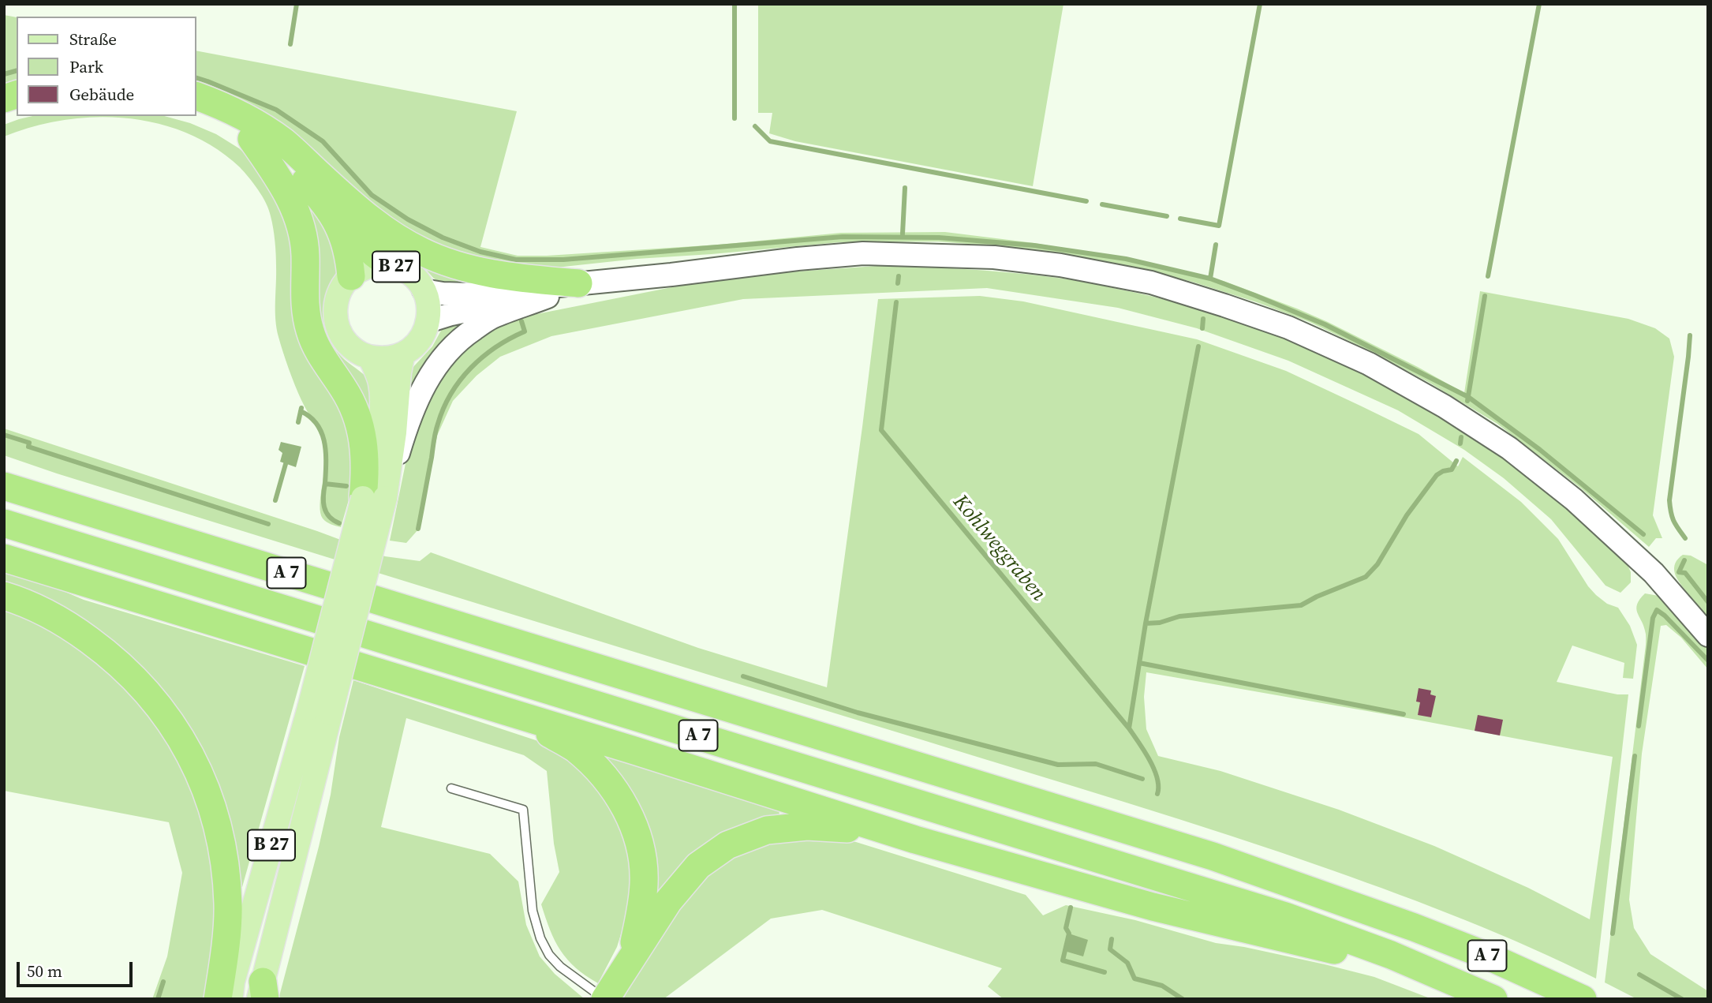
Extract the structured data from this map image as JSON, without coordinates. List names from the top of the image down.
{
  "streets": {
    "highway": ["A 7"],
    "main road": ["B 27"]
  },
  "water": ["Kohlweggraben"],
  "legend": ["Straße", "Park", "Gebäude"],
  "scale_bar": "50 m"
}
